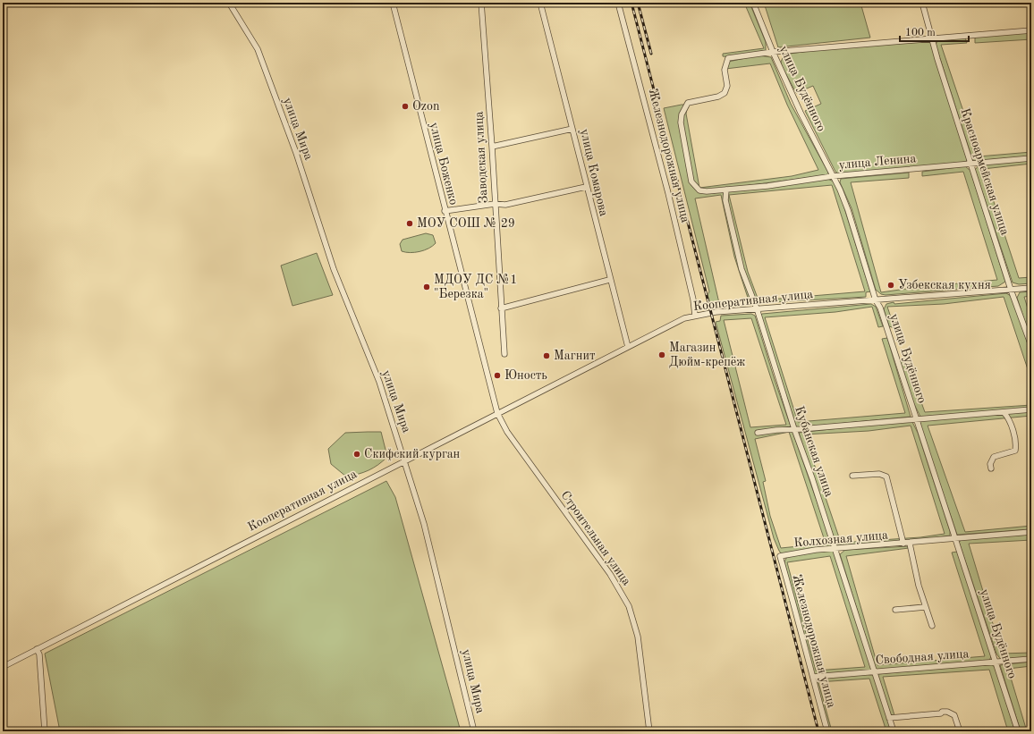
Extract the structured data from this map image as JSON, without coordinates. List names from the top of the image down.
{
  "streets": {
    "street": [
      "улица Будённого",
      "улица Мира",
      "Железнодорожная улица",
      "Заводская улица",
      "улица Ленина",
      "улица Боженко",
      "Красноармейская улица",
      "улица Комарова",
      "Кооперативная улица",
      "Кубанская улица",
      "Строительная улица",
      "Колхозная улица",
      "Свободная улица"
    ]
  },
  "crossings": [
    ["улица Будённого", "Железнодорожная улица"],
    ["улица Будённого", "улица Ленина"],
    ["улица Будённого", "Кооперативная улица"],
    ["улица Будённого", "Колхозная улица"],
    ["улица Будённого", "Свободная улица"],
    ["улица Мира", "Кооперативная улица"],
    ["Железнодорожная улица", "улица Ленина"],
    ["Железнодорожная улица", "Кооперативная улица"],
    ["Железнодорожная улица", "Кубанская улица"],
    ["Железнодорожная улица", "Колхозная улица"],
    ["Железнодорожная улица", "Свободная улица"],
    ["улица Ленина", "Красноармейская улица"],
    ["улица Ленина", "Кубанская улица"],
    ["улица Боженко", "Кооперативная улица"],
    ["улица Боженко", "Строительная улица"],
    ["Красноармейская улица", "Кооперативная улица"],
    ["улица Комарова", "Кооперативная улица"],
    ["Кооперативная улица", "Кубанская улица"],
    ["Кооперативная улица", "Строительная улица"],
    ["Кубанская улица", "Колхозная улица"],
    ["Кубанская улица", "Свободная улица"]
  ],
  "places": [
    "Ozon",
    "МОУ СОШ № 29",
    "Узбекская кухня",
    "МДОУ ДС №1 \"Березка\"",
    "Магазин Дюйм-крепёж",
    "Магнит",
    "Юность",
    "Скифский курган"
  ],
  "scale_bar": "100 m"
}
